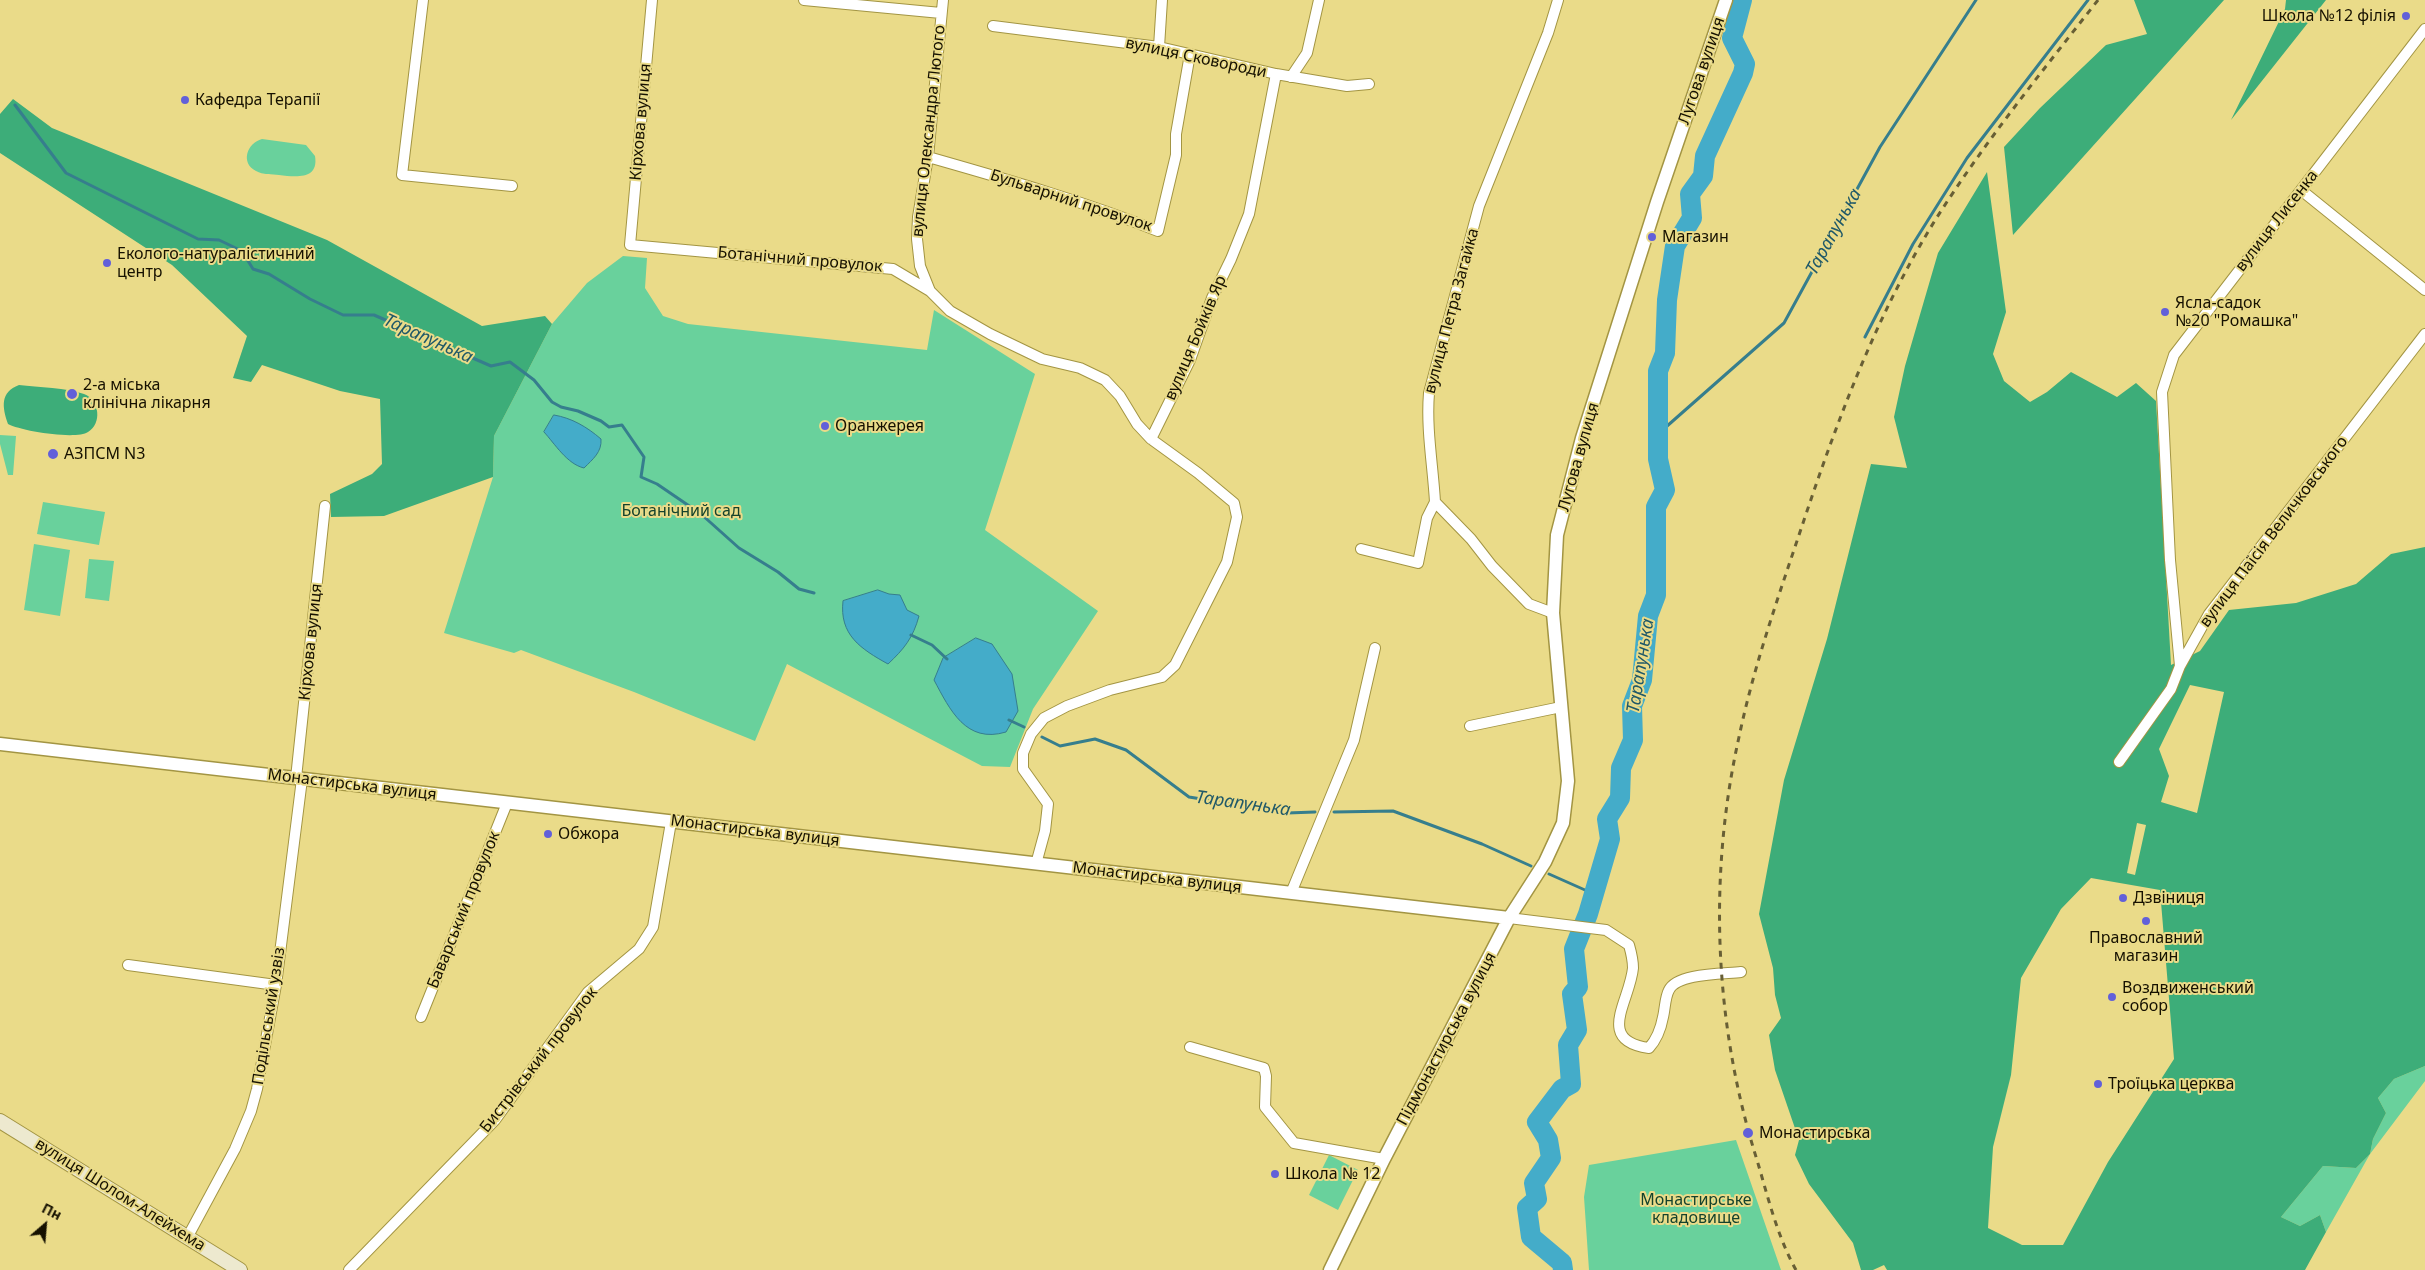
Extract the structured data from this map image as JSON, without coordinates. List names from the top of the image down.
{
  "streets": {
    "main road": ["вулиця Шолом-Алейхема"],
    "street": [
      "вулиця Сковороди",
      "Лугова вулиця",
      "Кірхова вулиця",
      "вулиця Олександра Лютого",
      "Бульварний провулок",
      "вулиця Лисенка",
      "Ботанічний провулок",
      "вулиця Петра Загайка",
      "вулиця Бойків Яр",
      "вулиця Паїсія Величковського",
      "Монастирська вулиця",
      "Баварський провулок",
      "Подільський узвіз",
      "Підмонастирська вулиця",
      "Бистрівський провулок"
    ]
  },
  "crossings": [
    ["вулиця Сковороди", "Бульварний провулок"],
    ["вулиця Сковороди", "вулиця Бойків Яр"],
    ["Лугова вулиця", "Монастирська вулиця"],
    ["Лугова вулиця", "Підмонастирська вулиця"],
    ["Кірхова вулиця", "Ботанічний провулок"],
    ["Кірхова вулиця", "Монастирська вулиця"],
    ["Кірхова вулиця", "Подільський узвіз"],
    ["вулиця Олександра Лютого", "Бульварний провулок"],
    ["вулиця Олександра Лютого", "Ботанічний провулок"],
    ["вулиця Лисенка", "вулиця Паїсія Величковського"],
    ["Ботанічний провулок", "вулиця Бойків Яр"],
    ["Монастирська вулиця", "Баварський провулок"],
    ["Монастирська вулиця", "Подільський узвіз"],
    ["Монастирська вулиця", "Підмонастирська вулиця"],
    ["Монастирська вулиця", "Бистрівський провулок"],
    ["Подільський узвіз", "вулиця Шолом-Алейхема"]
  ],
  "water": ["Тарапунька"],
  "parks": ["Ботанічний сад", "Монастирське кладовище"],
  "places": [
    "Школа №12 філія",
    "Кафедра Терапії",
    "Магазин",
    "Еколого-натуралістичний центр",
    "Ясла-садок №20 \"Ромашка\"",
    "2-а міська клінічна лікарня",
    "Оранжерея",
    "АЗПСМ N3",
    "Обжора",
    "Дзвіниця",
    "Православний магазин",
    "Воздвиженський собор",
    "Троїцька церква",
    "Монастирська",
    "Школа № 12"
  ],
  "north": "top right"
}
